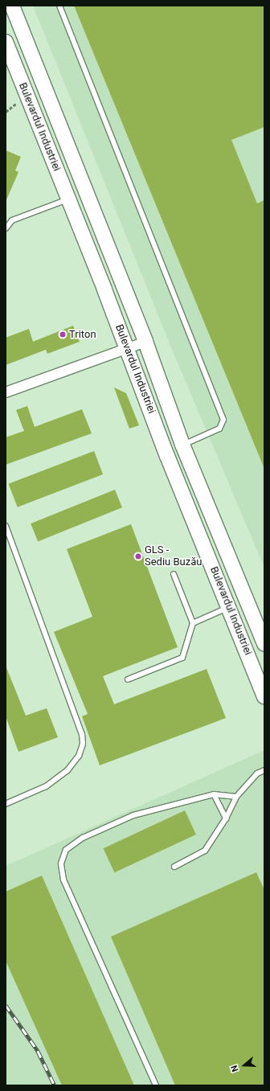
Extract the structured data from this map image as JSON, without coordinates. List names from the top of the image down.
{
  "streets": {
    "main road": ["Bulevardul Industriei"]
  },
  "places": ["Triton", "GLS - Sediu Buzău"],
  "north": "left"
}
